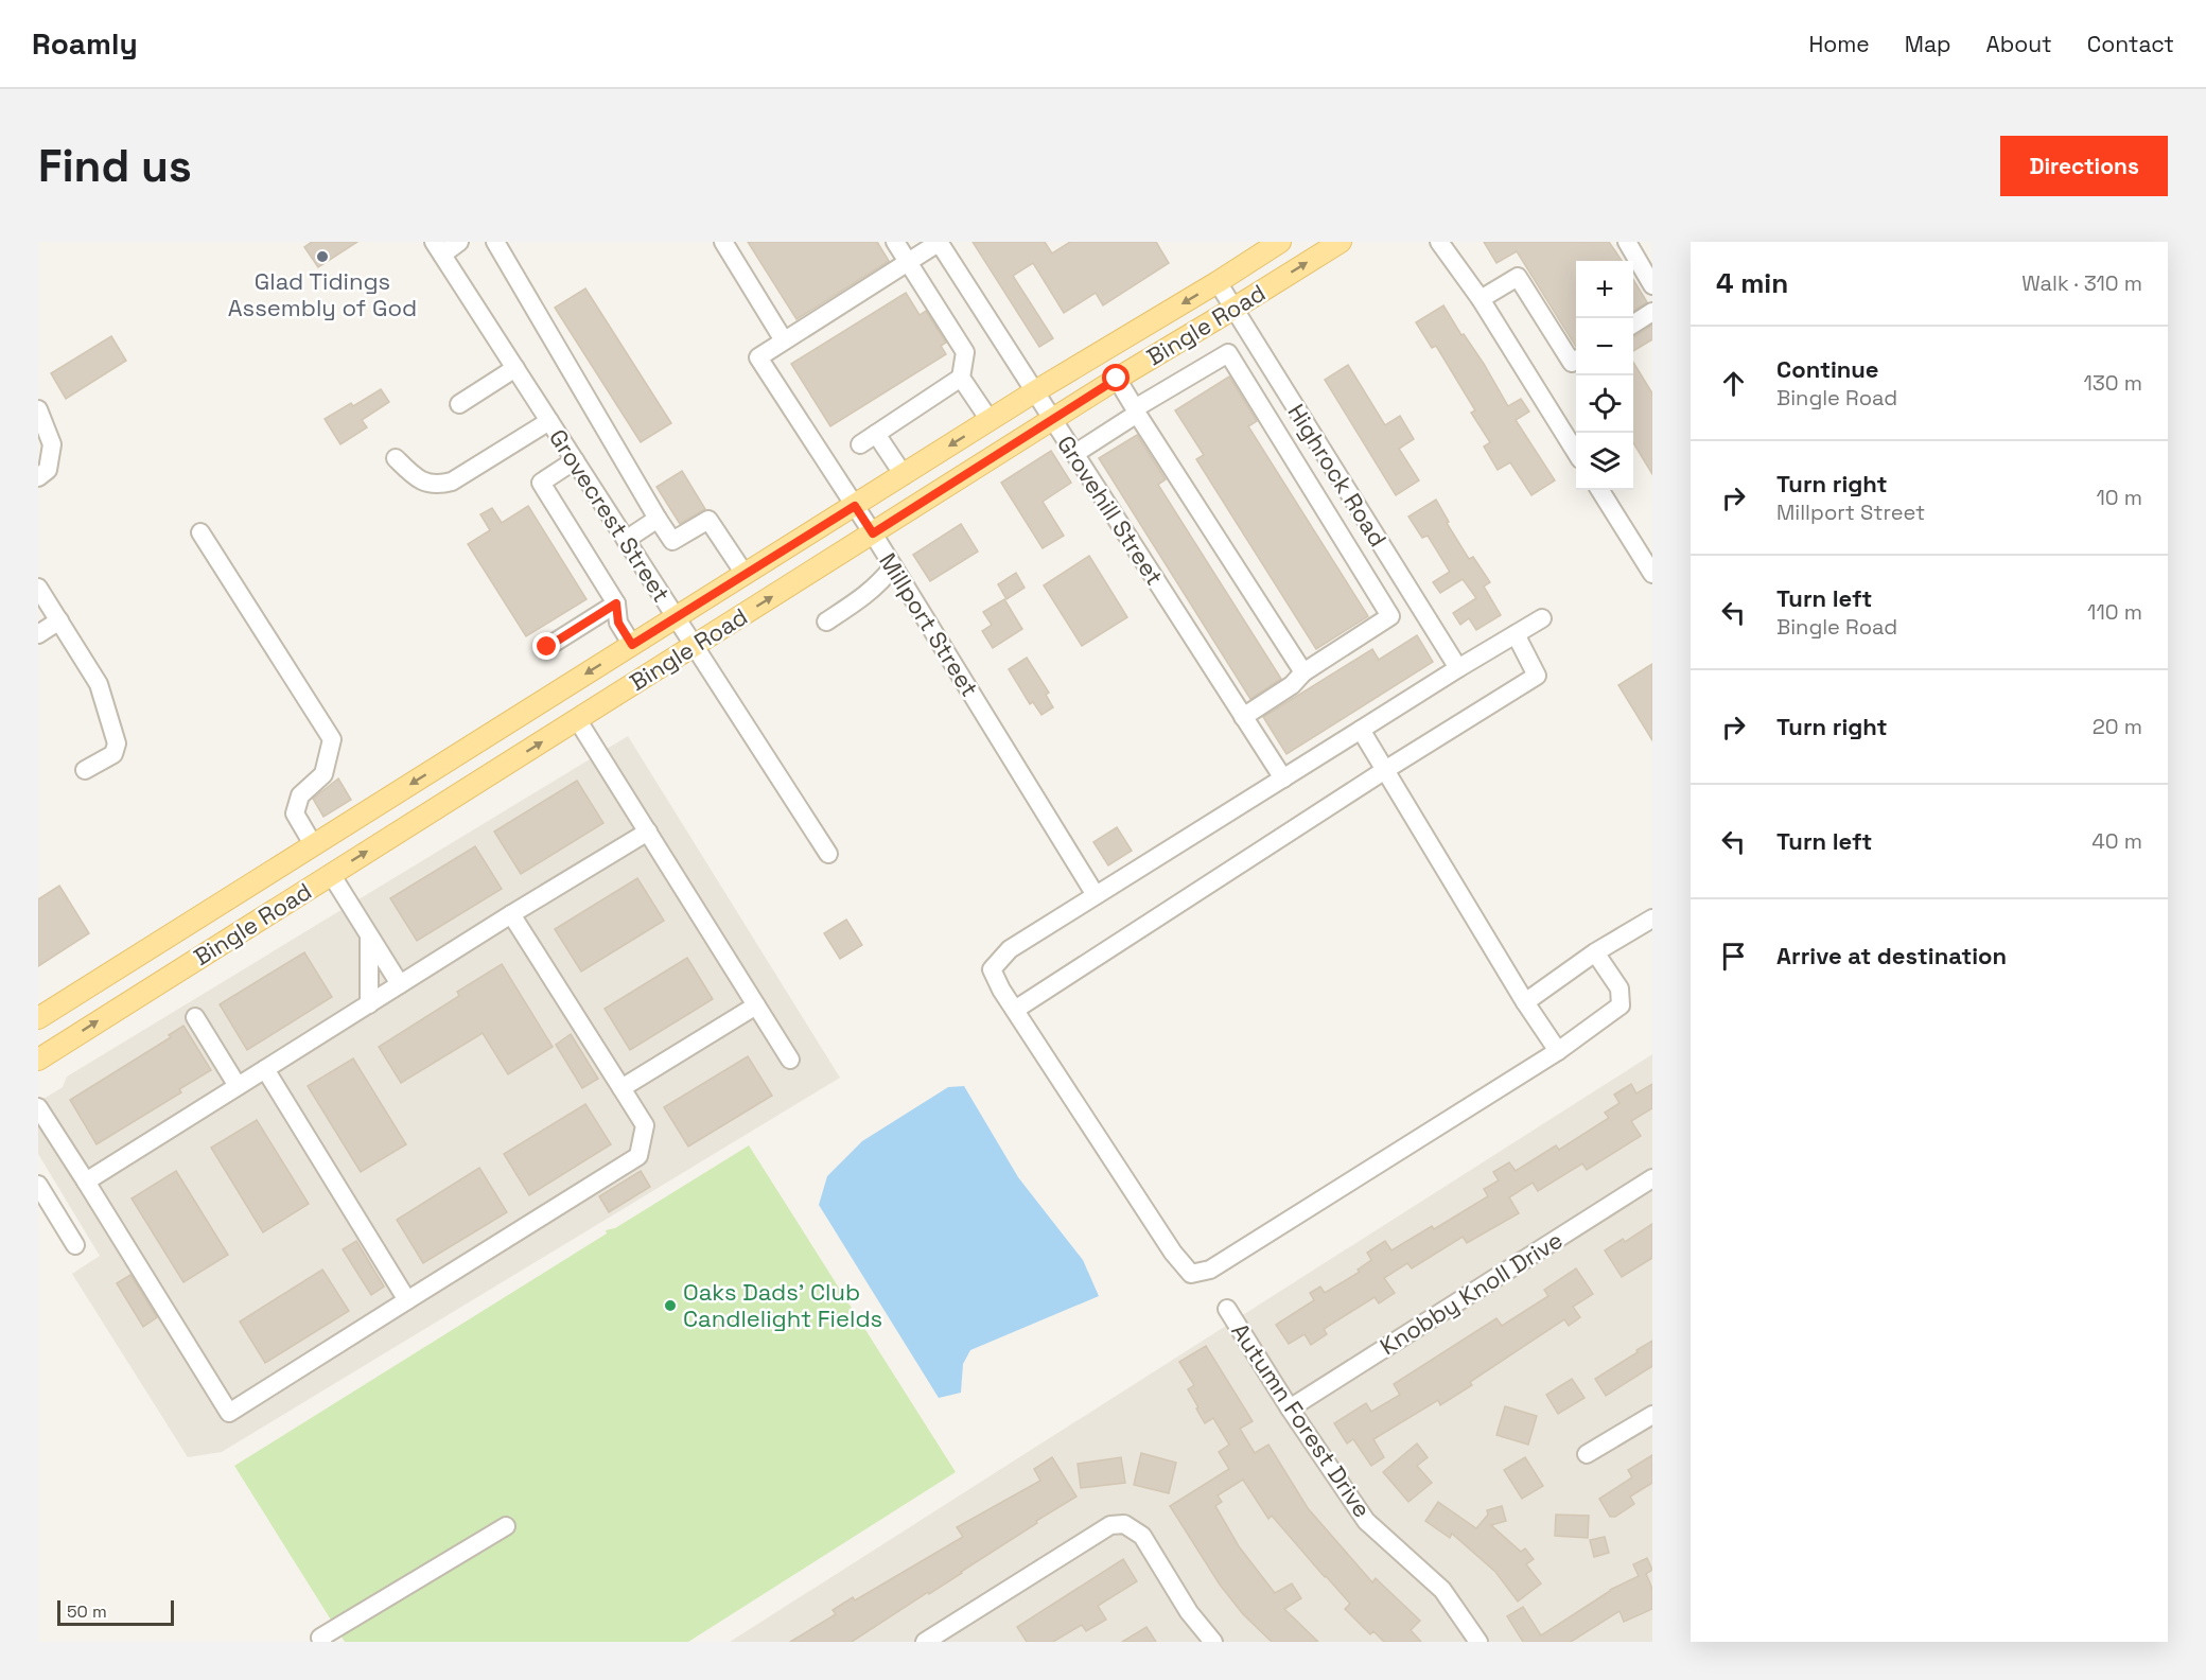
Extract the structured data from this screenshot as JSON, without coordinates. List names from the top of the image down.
{
  "streets": {
    "main road": ["Bingle Road"],
    "street": [
      "Highrock Road",
      "Grovehill Street",
      "Grovecrest Street",
      "Millport Street",
      "Knobby Knoll Drive",
      "Autumn Forest Drive"
    ]
  },
  "crossings": [
    ["Bingle Road", "Highrock Road"],
    ["Bingle Road", "Grovehill Street"],
    ["Bingle Road", "Grovecrest Street"],
    ["Bingle Road", "Millport Street"],
    ["Knobby Knoll Drive", "Autumn Forest Drive"]
  ],
  "places": ["Glad Tidings Assembly of God", "Oaks Dads' Club Candlelight Fields"],
  "scale_bar": "50 m",
  "page": {
    "header": "Roamly",
    "nav": [
      "Home",
      "Map",
      "About",
      "Contact"
    ],
    "buttons": "Directions",
    "title": "Find us",
    "heading": ["4 min", "Walk · 310 m"],
    "map_buttons": ["+", "−"],
    "list": [
      ["Continue", "Bingle Road", "130 m"],
      ["Turn right", "Millport Street", "10 m"],
      ["Turn left", "Bingle Road", "110 m"],
      ["Turn right", "20 m"],
      ["Turn left", "40 m"],
      "Arrive at destination"
    ],
    "scale": "50 m"
  }
}
